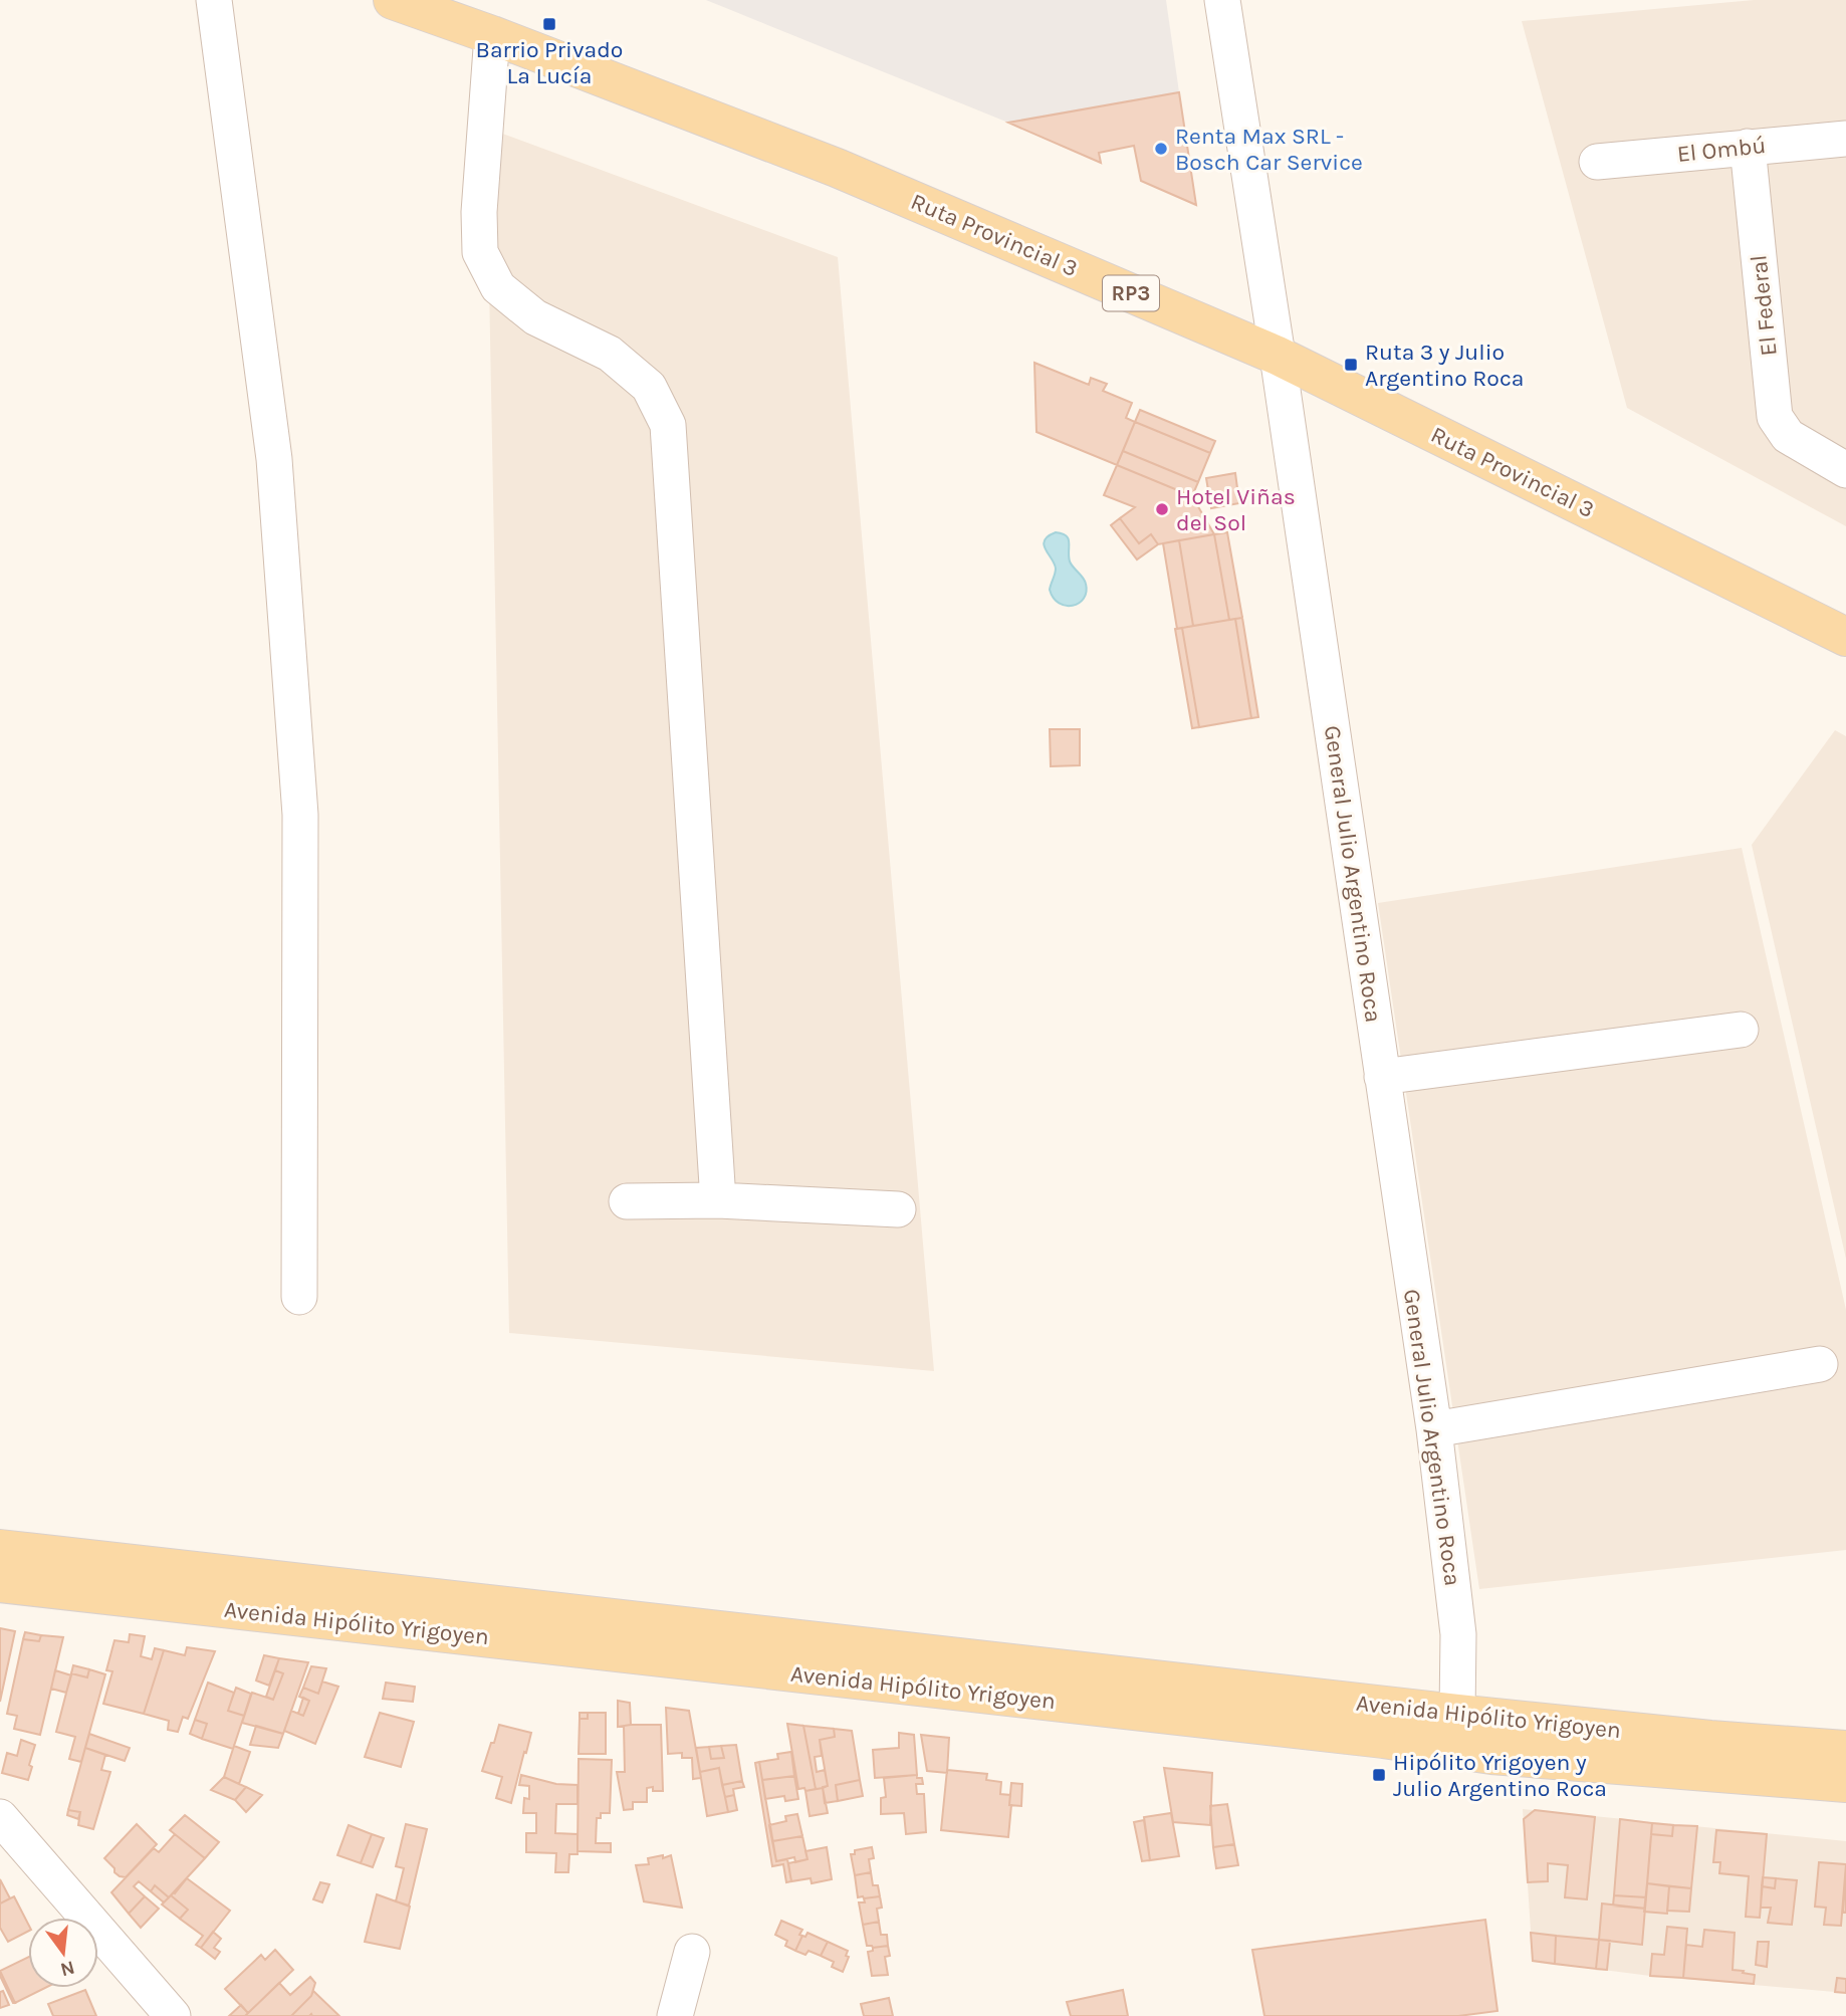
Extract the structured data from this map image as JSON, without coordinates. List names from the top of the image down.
{
  "streets": {
    "main road": ["Ruta Provincial 3", "RP3", "Avenida Hipólito Yrigoyen"],
    "street": ["El Ombú", "El Federal", "General Julio Argentino Roca"]
  },
  "crossings": [
    ["El Ombú", "El Federal"],
    ["Ruta Provincial 3", "General Julio Argentino Roca"],
    ["General Julio Argentino Roca", "Avenida Hipólito Yrigoyen"]
  ],
  "places": {
    "transit": ["Barrio Privado La Lucía", "Ruta 3 y Julio Argentino Roca", "Hipólito Yrigoyen y Julio Argentino Roca"],
    "other": ["Renta Max SRL - Bosch Car Service", "Hotel Viñas del Sol"]
  },
  "north": "bottom"
}
